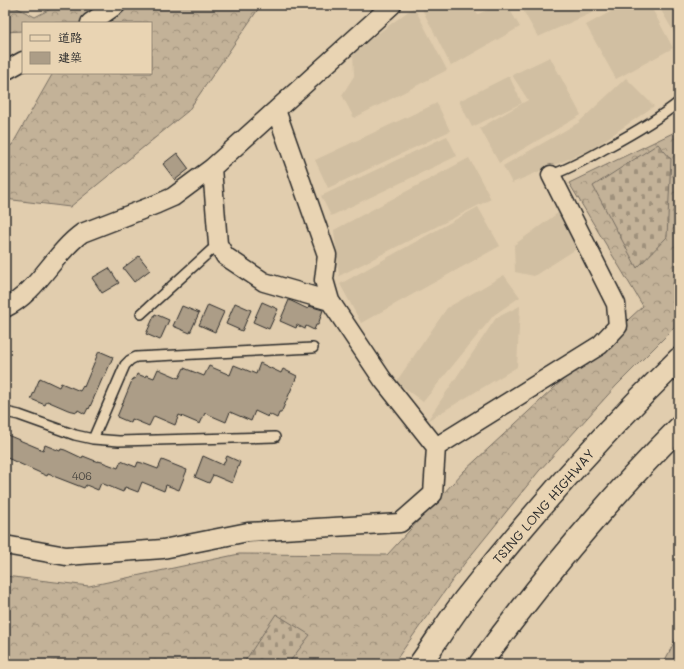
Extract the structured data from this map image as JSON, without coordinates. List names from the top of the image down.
{
  "streets": {
    "highway": ["TSING LONG HIGHWAY"]
  },
  "house_numbers": ["406"],
  "legend": ["道路", "建築"]
}
